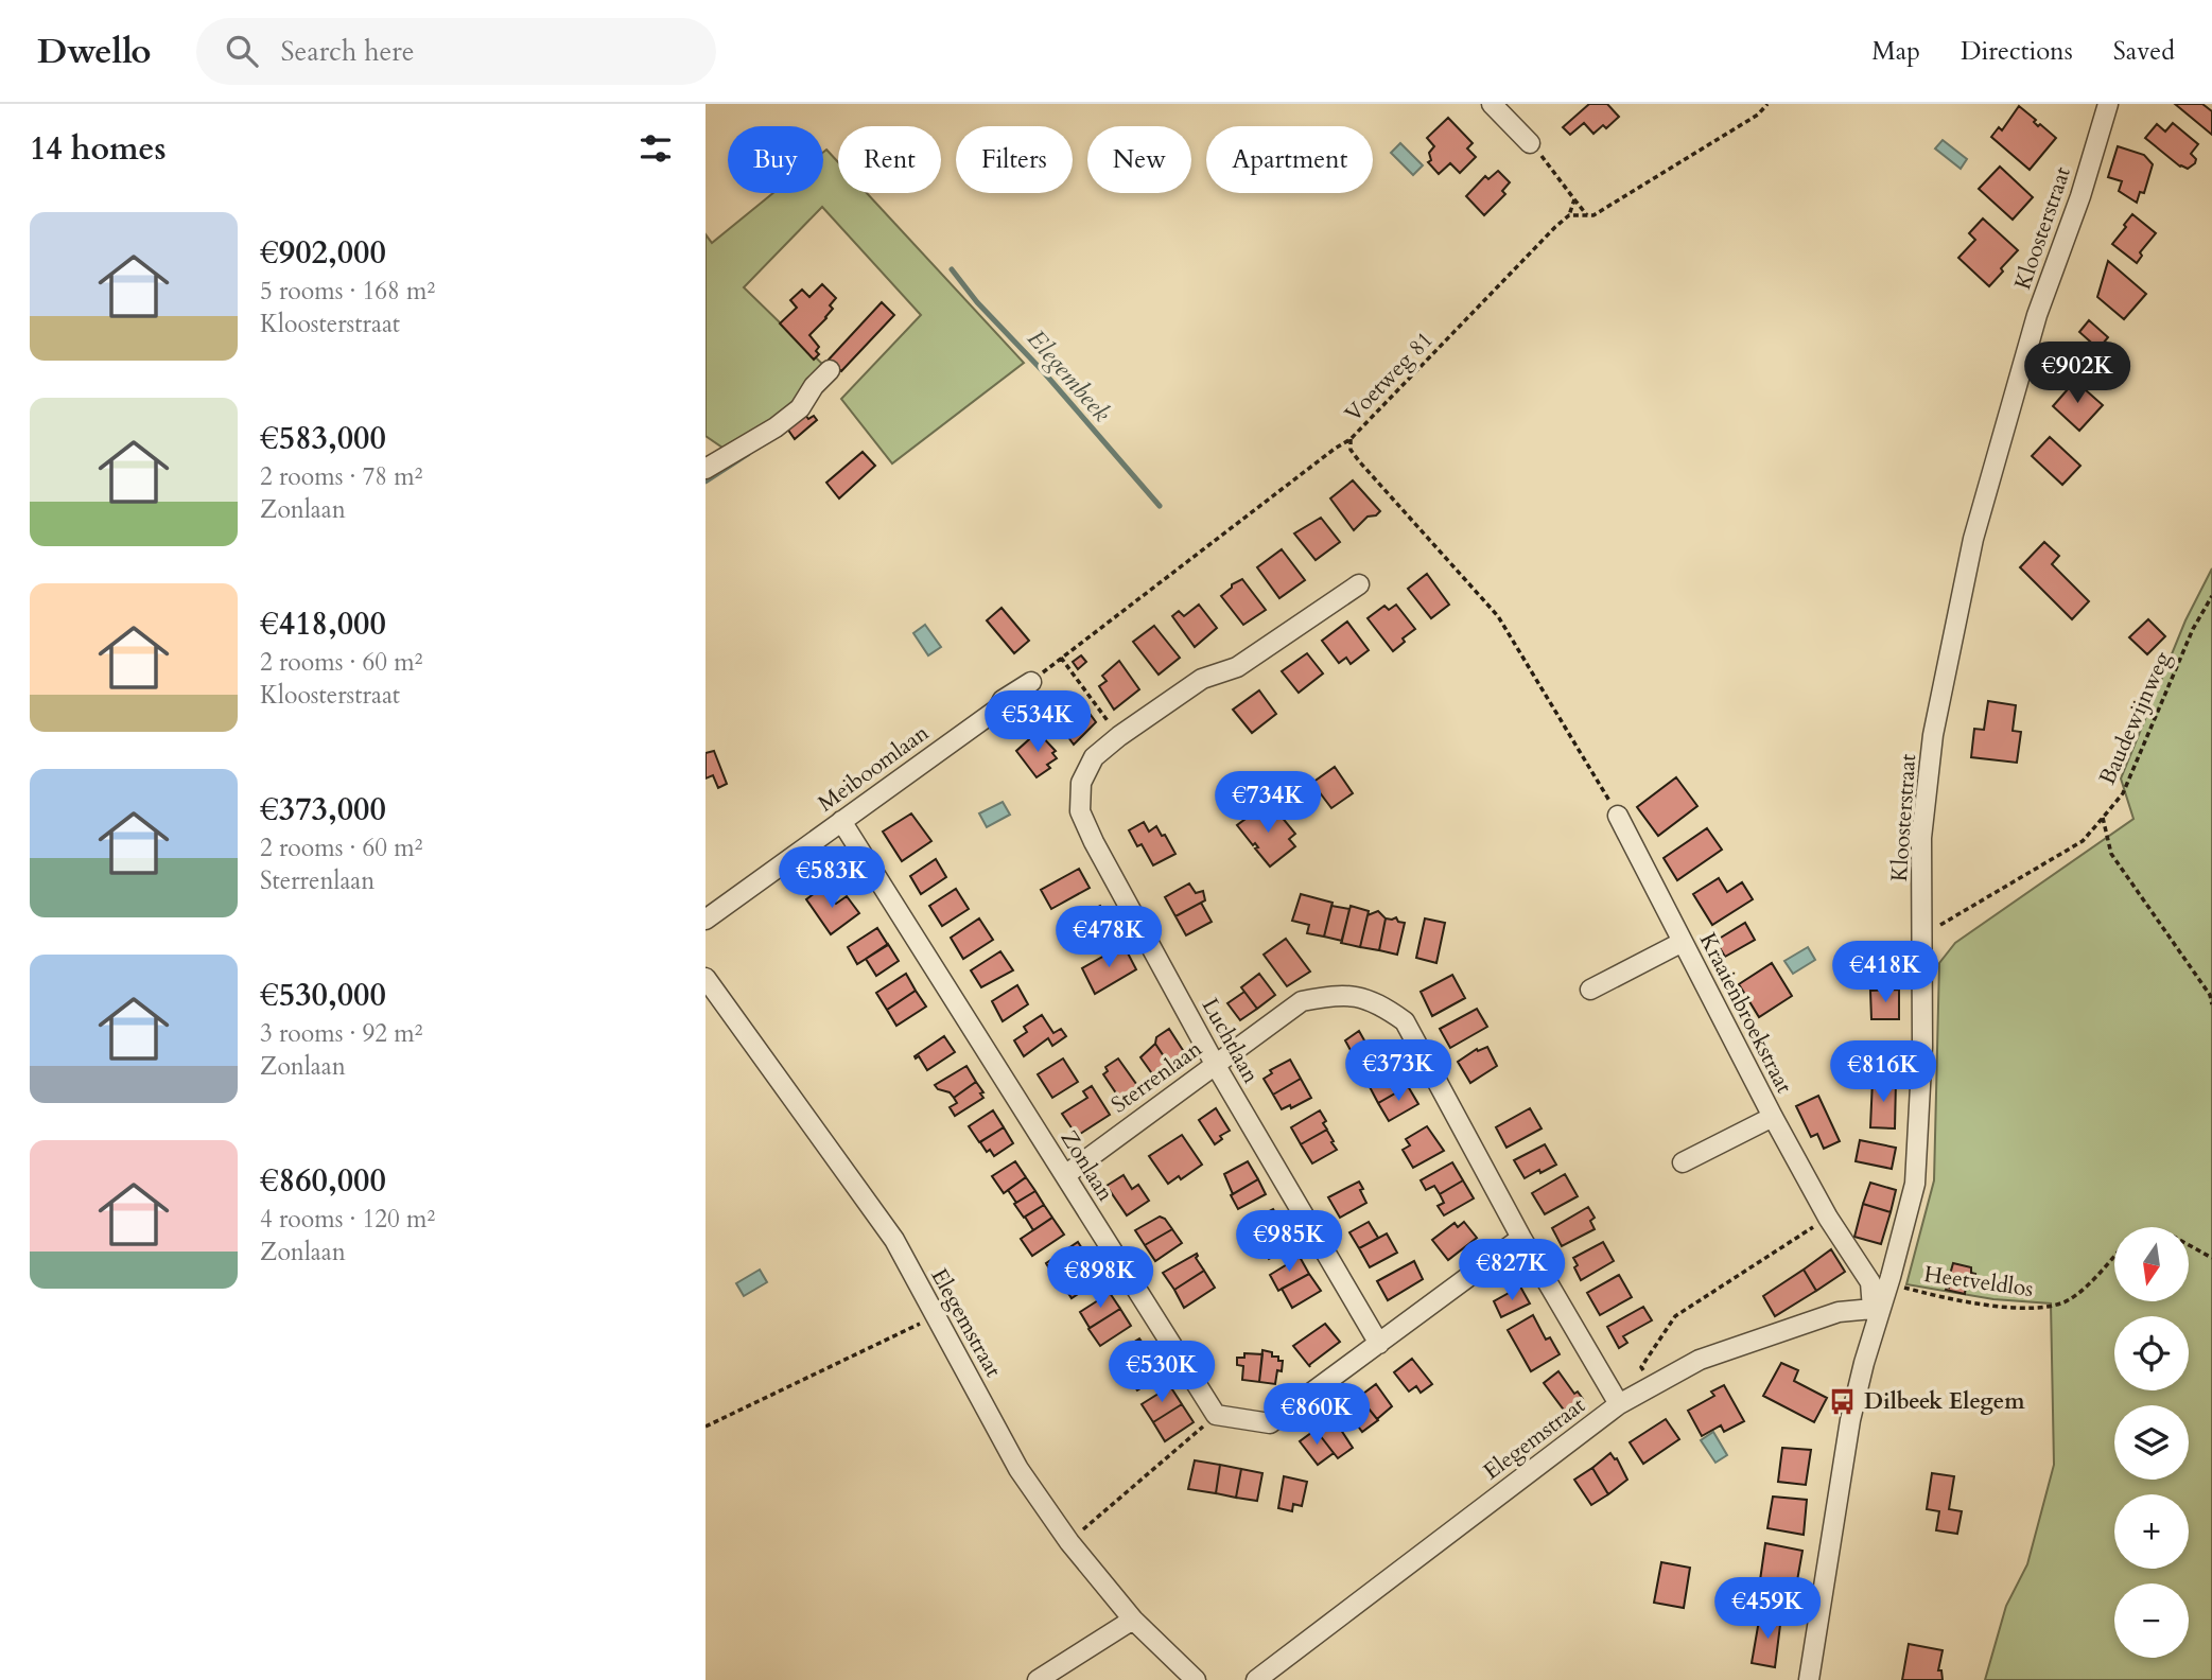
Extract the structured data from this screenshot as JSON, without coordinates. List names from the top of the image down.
{
  "streets": {
    "street": [
      "Kloosterstraat",
      "Meiboomlaan",
      "Kraaienbroekstraat",
      "Luchtlaan",
      "Sterrenlaan",
      "Zonlaan",
      "Elegemstraat"
    ],
    "path": ["Voetweg 81", "Baudewijnweg", "Heetveldlos"]
  },
  "crossings": [
    ["Kloosterstraat", "Baudewijnweg"],
    ["Kloosterstraat", "Kraaienbroekstraat"],
    ["Kloosterstraat", "Elegemstraat"],
    ["Voetweg 81", "Meiboomlaan"],
    ["Meiboomlaan", "Zonlaan"],
    ["Kraaienbroekstraat", "Elegemstraat"],
    ["Luchtlaan", "Sterrenlaan"],
    ["Sterrenlaan", "Zonlaan"],
    ["Sterrenlaan", "Elegemstraat"]
  ],
  "water": ["Elegembeek"],
  "places": {
    "bus stop": ["Dilbeek Elegem"]
  },
  "north": "bottom",
  "page": {
    "header": "Dwello",
    "search": "Search here",
    "nav": ["Map", "Directions", "Saved"],
    "heading": "14 homes",
    "chip": [
      "Buy",
      "Rent",
      "Filters",
      "New",
      "Apartment"
    ],
    "list": [
      {
        "name": "€902,000",
        "note": "5 rooms · 168 m² · Kloosterstraat"
      },
      {
        "name": "€583,000",
        "note": "2 rooms · 78 m² · Zonlaan"
      },
      {
        "name": "€418,000",
        "note": "2 rooms · 60 m² · Kloosterstraat"
      },
      {
        "name": "€373,000",
        "note": "2 rooms · 60 m² · Sterrenlaan"
      },
      {
        "name": "€530,000",
        "note": "3 rooms · 92 m² · Zonlaan"
      },
      {
        "name": "€860,000",
        "note": "4 rooms · 120 m² · Zonlaan"
      }
    ],
    "price": [
      "€902K",
      "€534K",
      "€734K",
      "€583K",
      "€478K",
      "€418K",
      "€373K",
      "€816K",
      "€985K",
      "€827K",
      "€898K",
      "€530K",
      "€860K",
      "€459K"
    ],
    "map_buttons": ["+", "−"]
  }
}
